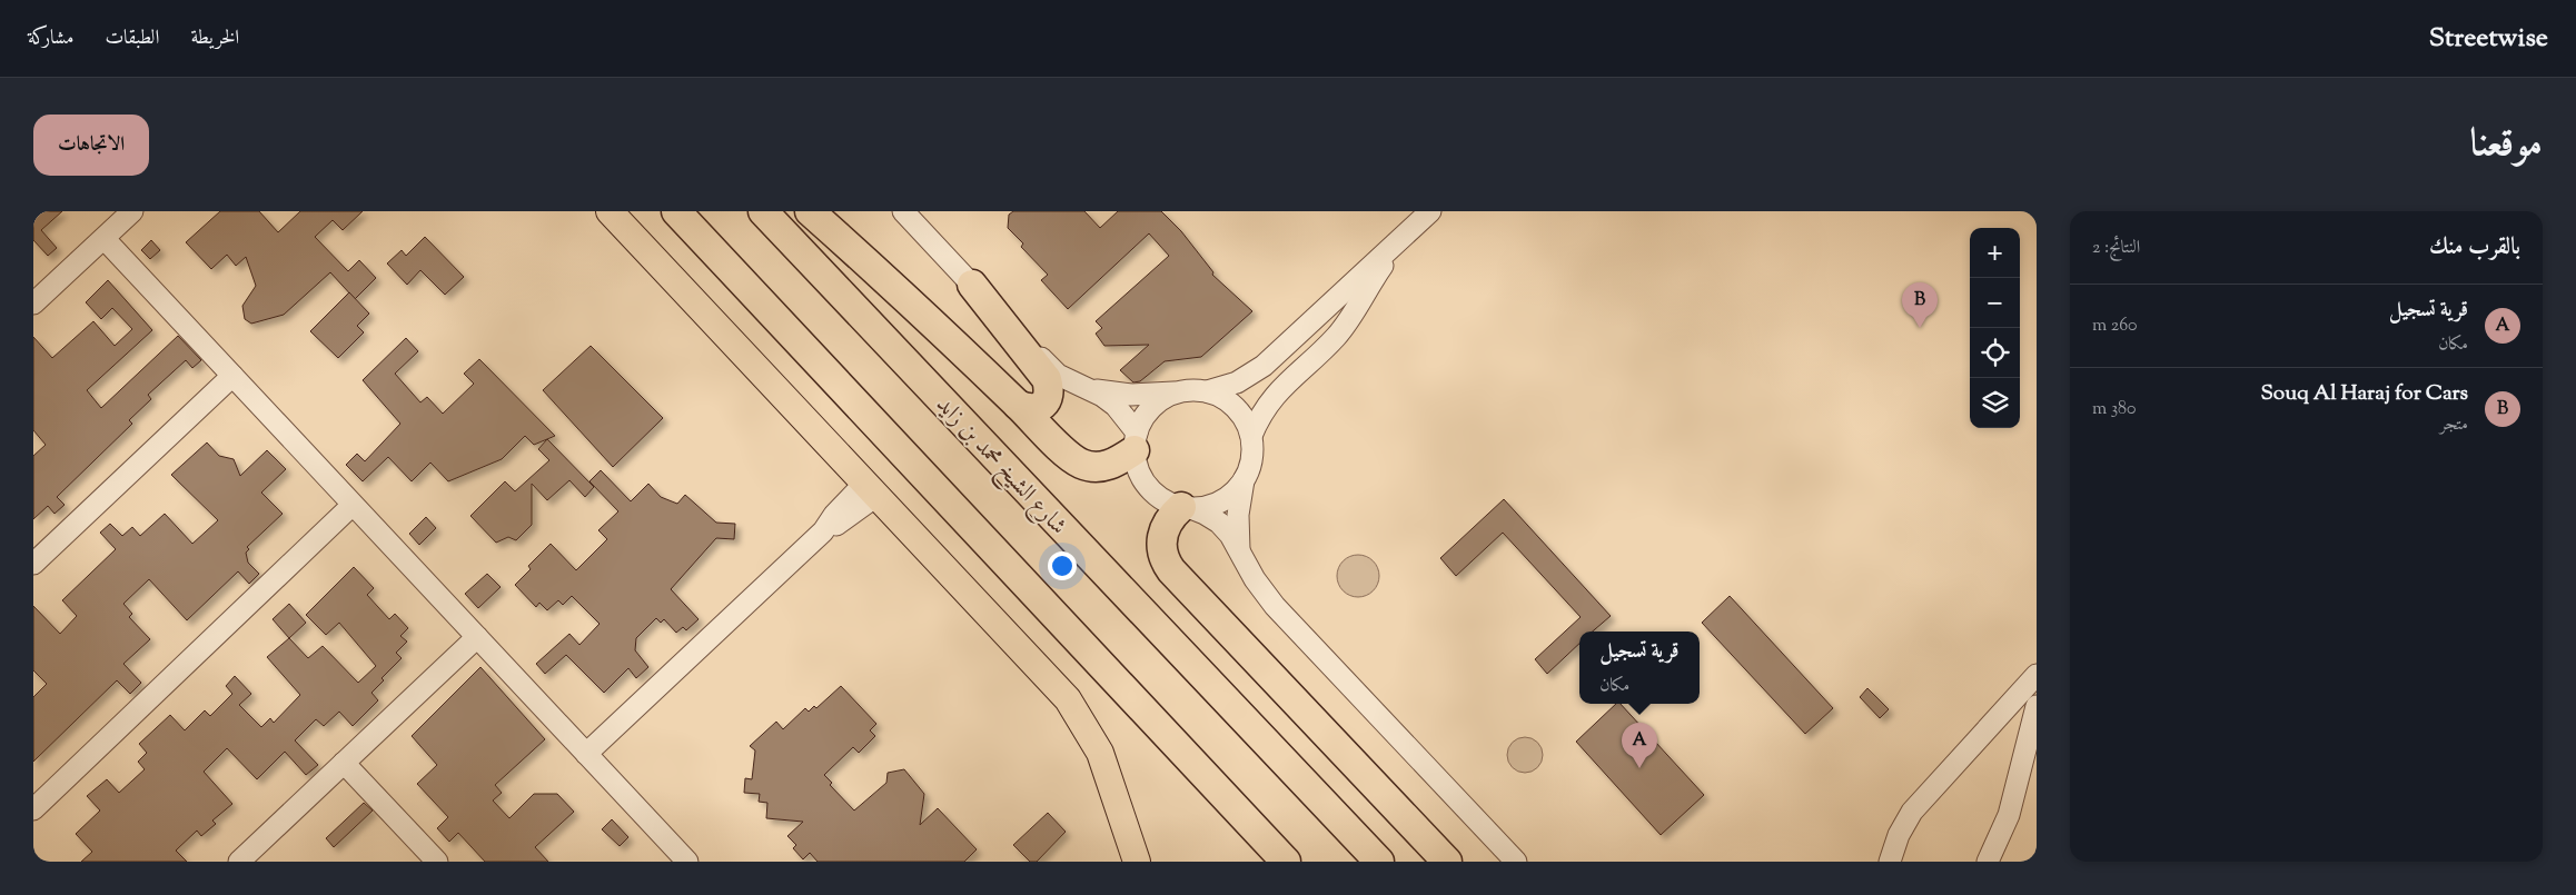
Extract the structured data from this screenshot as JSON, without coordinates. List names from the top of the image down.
{
  "streets": {
    "highway": ["شارع الشيخ محمد بن زايد"]
  },
  "page": {
    "header": "Streetwise",
    "nav": ["الخريطة", "الطبقات", "مشاركة"],
    "title": "موقعنا",
    "buttons": "الاتجاهات",
    "heading": ["بالقرب منك", "النتائج: 2"],
    "map_buttons": ["+", "−"],
    "pins": ["B", "A"],
    "list": [
      {
        "mark": "A",
        "name": "قرية تسجيل",
        "note": "مكان",
        "value": "260 m"
      },
      {
        "mark": "B",
        "name": "Souq Al Haraj for Cars",
        "note": "متجر",
        "value": "380 m"
      }
    ],
    "popup": ["قرية تسجيل", "مكان"]
  }
}
